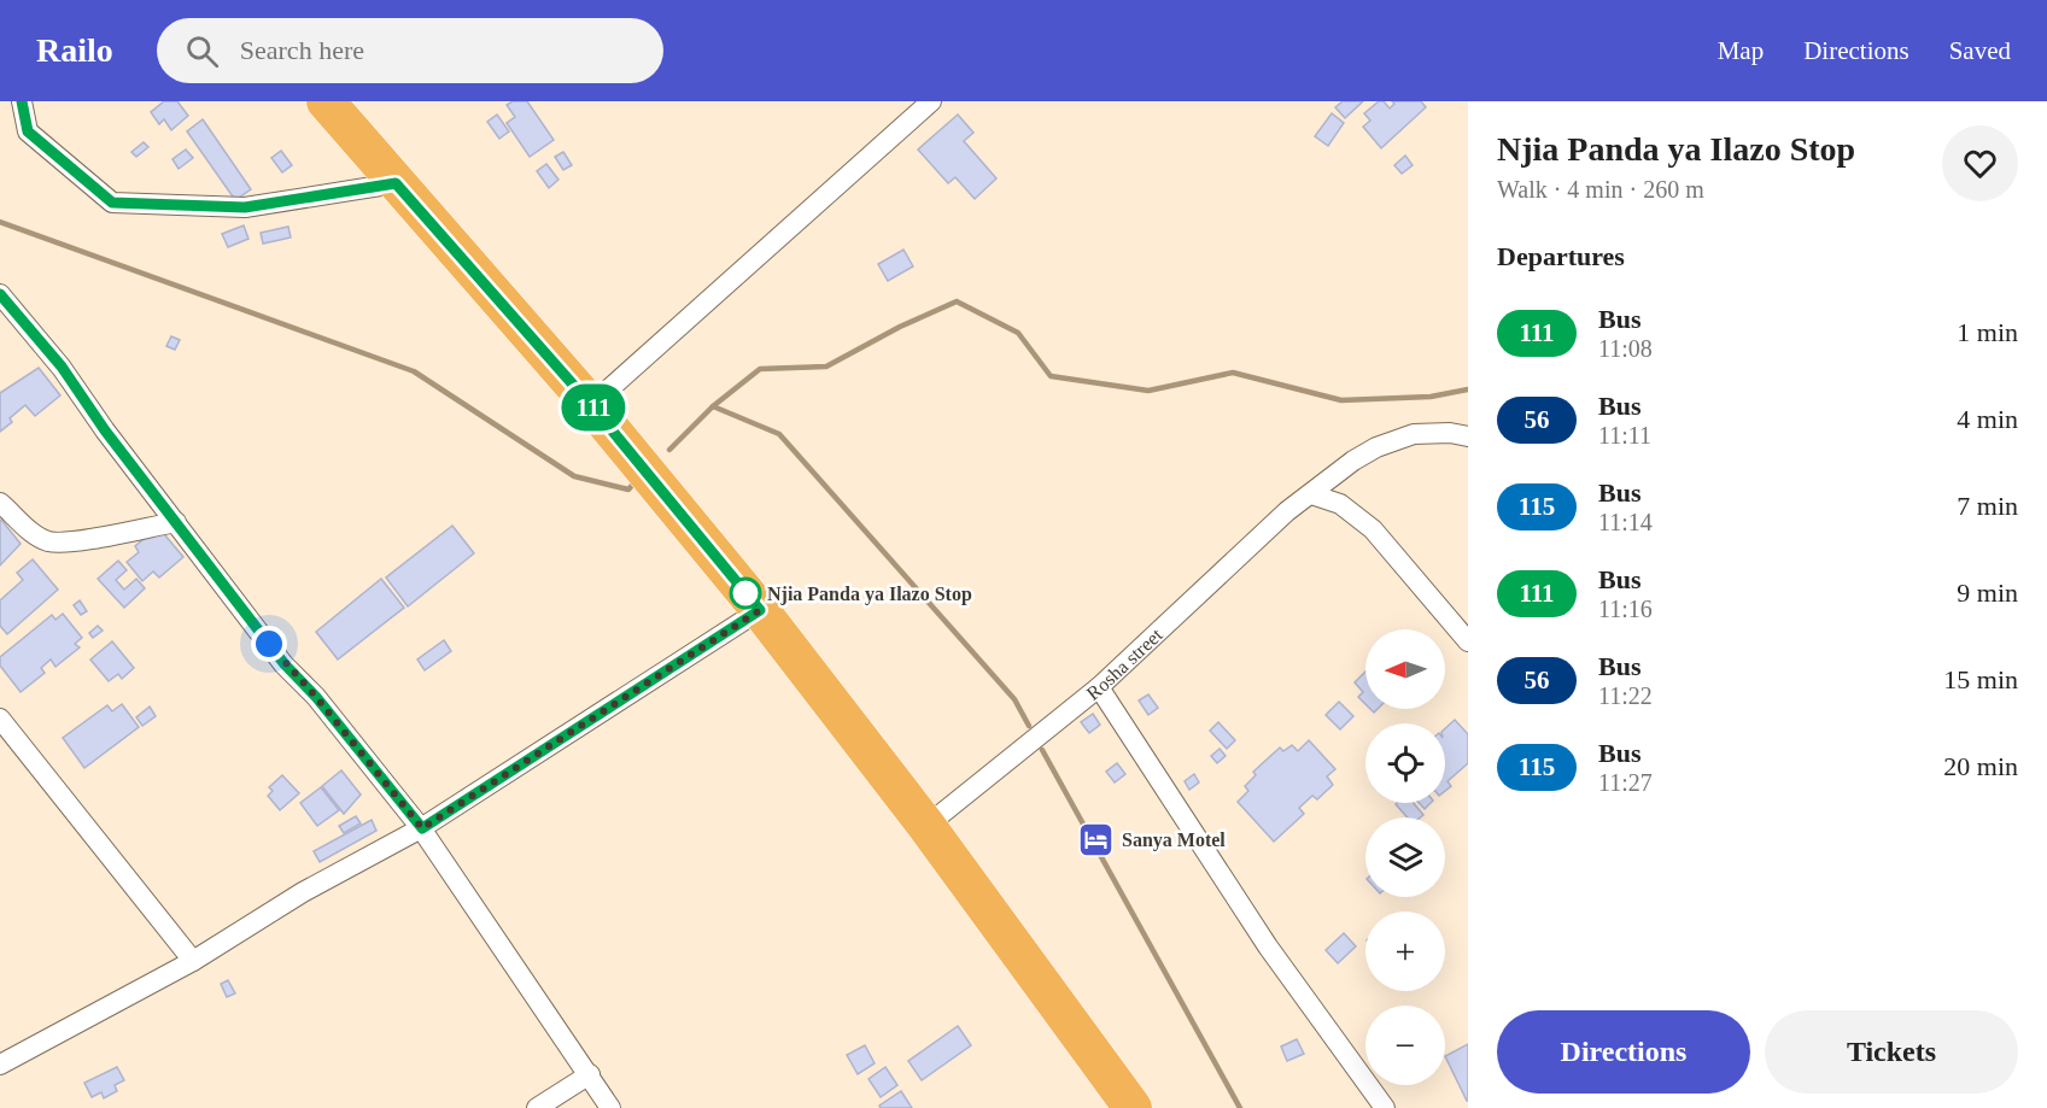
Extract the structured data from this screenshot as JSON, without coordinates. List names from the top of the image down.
{
  "streets": {
    "street": ["Rosha street"]
  },
  "places": {
    "other": ["Njia Panda ya Ilazo Stop"],
    "hotel": ["Sanya Motel"]
  },
  "lines": ["bus line 111"],
  "north": "left",
  "page": {
    "header": "Railo",
    "search": "Search here",
    "nav": ["Map", "Directions", "Saved"],
    "on_map": "111",
    "heading": [
      ["Njia Panda ya Ilazo Stop", "Walk · 4 min · 260 m"],
      "Departures"
    ],
    "list": [
      {
        "mark": "111",
        "name": "Bus",
        "note": "11:08",
        "value": "1 min"
      },
      {
        "mark": "56",
        "name": "Bus",
        "note": "11:11",
        "value": "4 min"
      },
      {
        "mark": "115",
        "name": "Bus",
        "note": "11:14",
        "value": "7 min"
      },
      {
        "mark": "111",
        "name": "Bus",
        "note": "11:16",
        "value": "9 min"
      },
      {
        "mark": "56",
        "name": "Bus",
        "note": "11:22",
        "value": "15 min"
      },
      {
        "mark": "115",
        "name": "Bus",
        "note": "11:27",
        "value": "20 min"
      }
    ],
    "map_buttons": ["+", "−"],
    "buttons": ["Directions", "Tickets"]
  }
}
